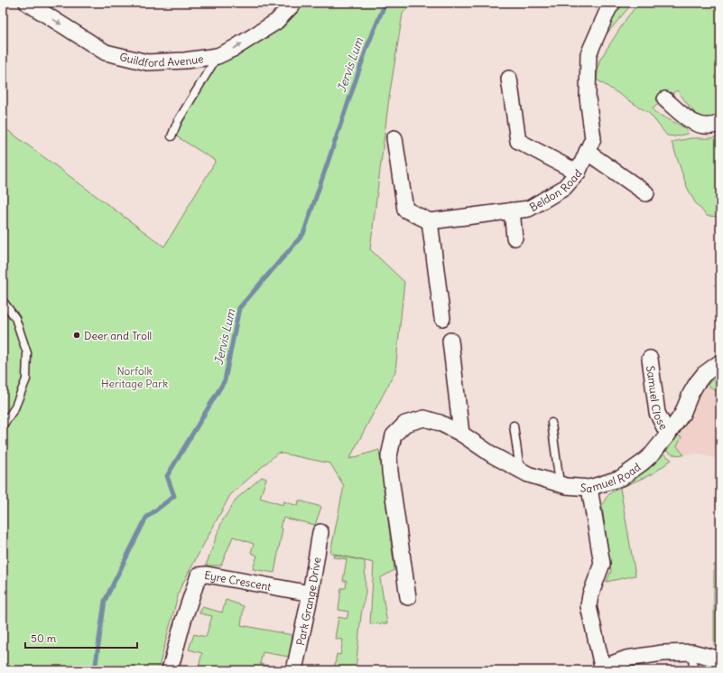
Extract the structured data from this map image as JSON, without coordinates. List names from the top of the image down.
{
  "streets": {
    "street": [
      "Guildford Avenue",
      "Beldon Road",
      "Samuel Close",
      "Samuel Road",
      "Eyre Crescent",
      "Park Grange Drive"
    ]
  },
  "crossings": [
    ["Samuel Close", "Samuel Road"],
    ["Eyre Crescent", "Park Grange Drive"]
  ],
  "one_way": ["Guildford Avenue"],
  "water": ["Jervis Lum"],
  "parks": ["Norfolk Heritage Park"],
  "places": ["Deer and Troll"],
  "scale_bar": "50 m"
}
